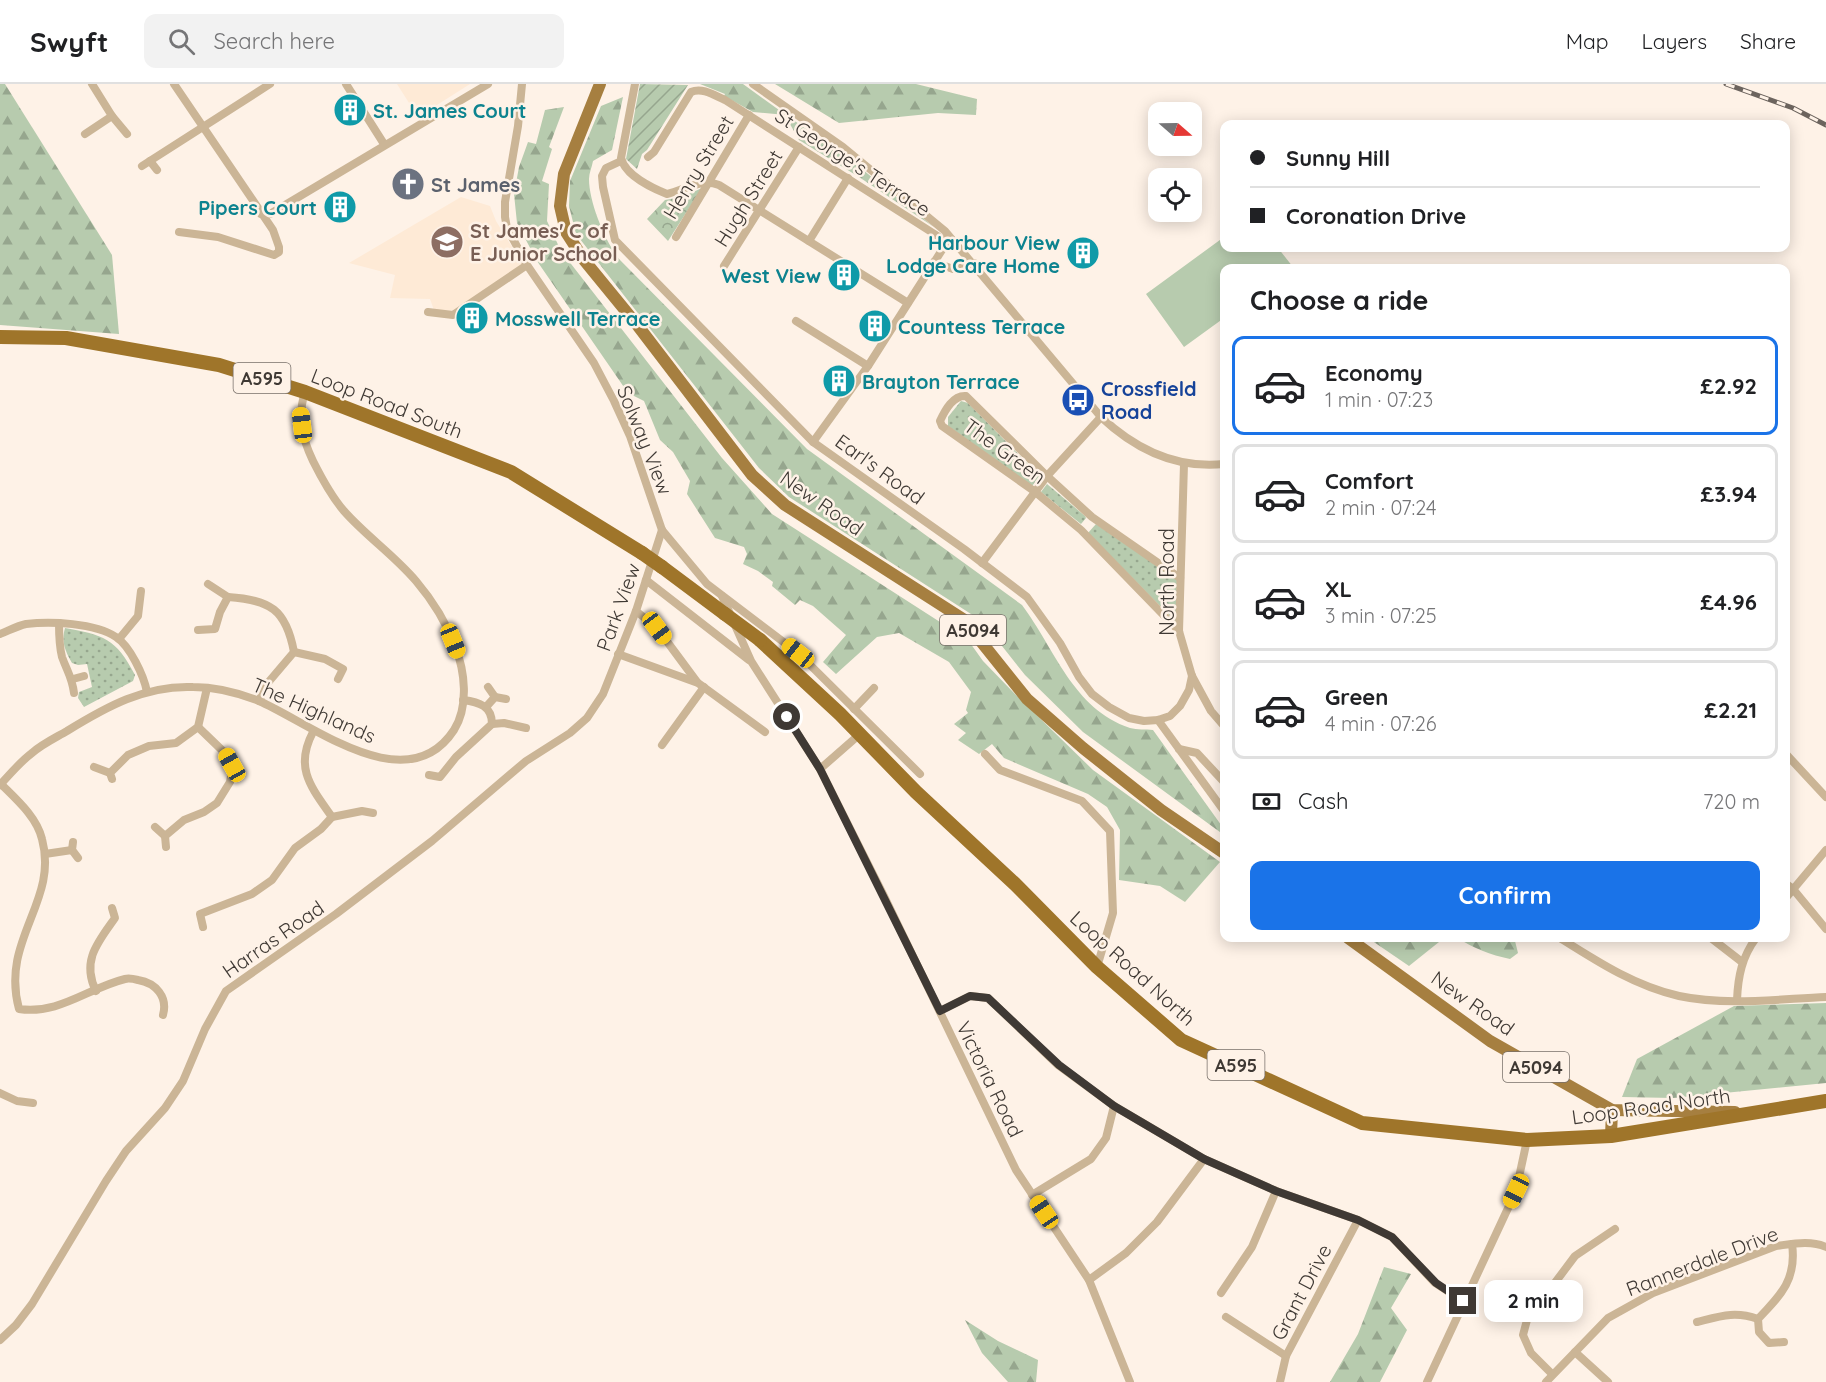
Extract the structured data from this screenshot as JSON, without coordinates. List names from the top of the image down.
{
  "streets": {
    "highway": ["A595", "Loop Road South", "Loop Road North"],
    "main road": ["New Road", "A5094"],
    "street": [
      "St George's Terrace",
      "Henry Street",
      "Hugh Street",
      "Solway View",
      "The Green",
      "Earl's Road",
      "North Road",
      "Park View",
      "The Highlands",
      "Harras Road",
      "Victoria Road",
      "Rannerdale Drive",
      "Grant Drive"
    ]
  },
  "crossings": [
    ["St George's Terrace", "Henry Street"],
    ["St George's Terrace", "Hugh Street"],
    ["A595", "New Road"],
    ["A595", "Loop Road North"],
    ["Loop Road South", "The Highlands"],
    ["Loop Road South", "Loop Road North"],
    ["Solway View", "Park View"],
    ["The Green", "North Road"],
    ["New Road", "Loop Road North"],
    ["Park View", "Harras Road"]
  ],
  "places": {
    "building": [
      "St. James Court",
      "Pipers Court",
      "Harbour View Lodge Care Home",
      "West View",
      "Mosswell Terrace",
      "Countess Terrace",
      "Brayton Terrace"
    ],
    "church": ["St James"],
    "school or university": ["St James' C of E Junior School"],
    "bus stop": ["Crossfield Road"]
  },
  "north": "right",
  "page": {
    "header": "Swyft",
    "search": "Search here",
    "nav": ["Map", "Layers", "Share"],
    "banner": ["Sunny Hill", "Coronation Drive"],
    "heading": "Choose a ride",
    "list": [
      {
        "name": "Economy",
        "note": "1 min · 07:23",
        "value": "£2.92"
      },
      {
        "name": "Comfort",
        "note": "2 min · 07:24",
        "value": "£3.94"
      },
      {
        "name": "XL",
        "note": "3 min · 07:25",
        "value": "£4.96"
      },
      {
        "name": "Green",
        "note": "4 min · 07:26",
        "value": "£2.21"
      }
    ],
    "pay": ["Cash", "720 m"],
    "buttons": "Confirm",
    "bubble": "2 min"
  }
}
